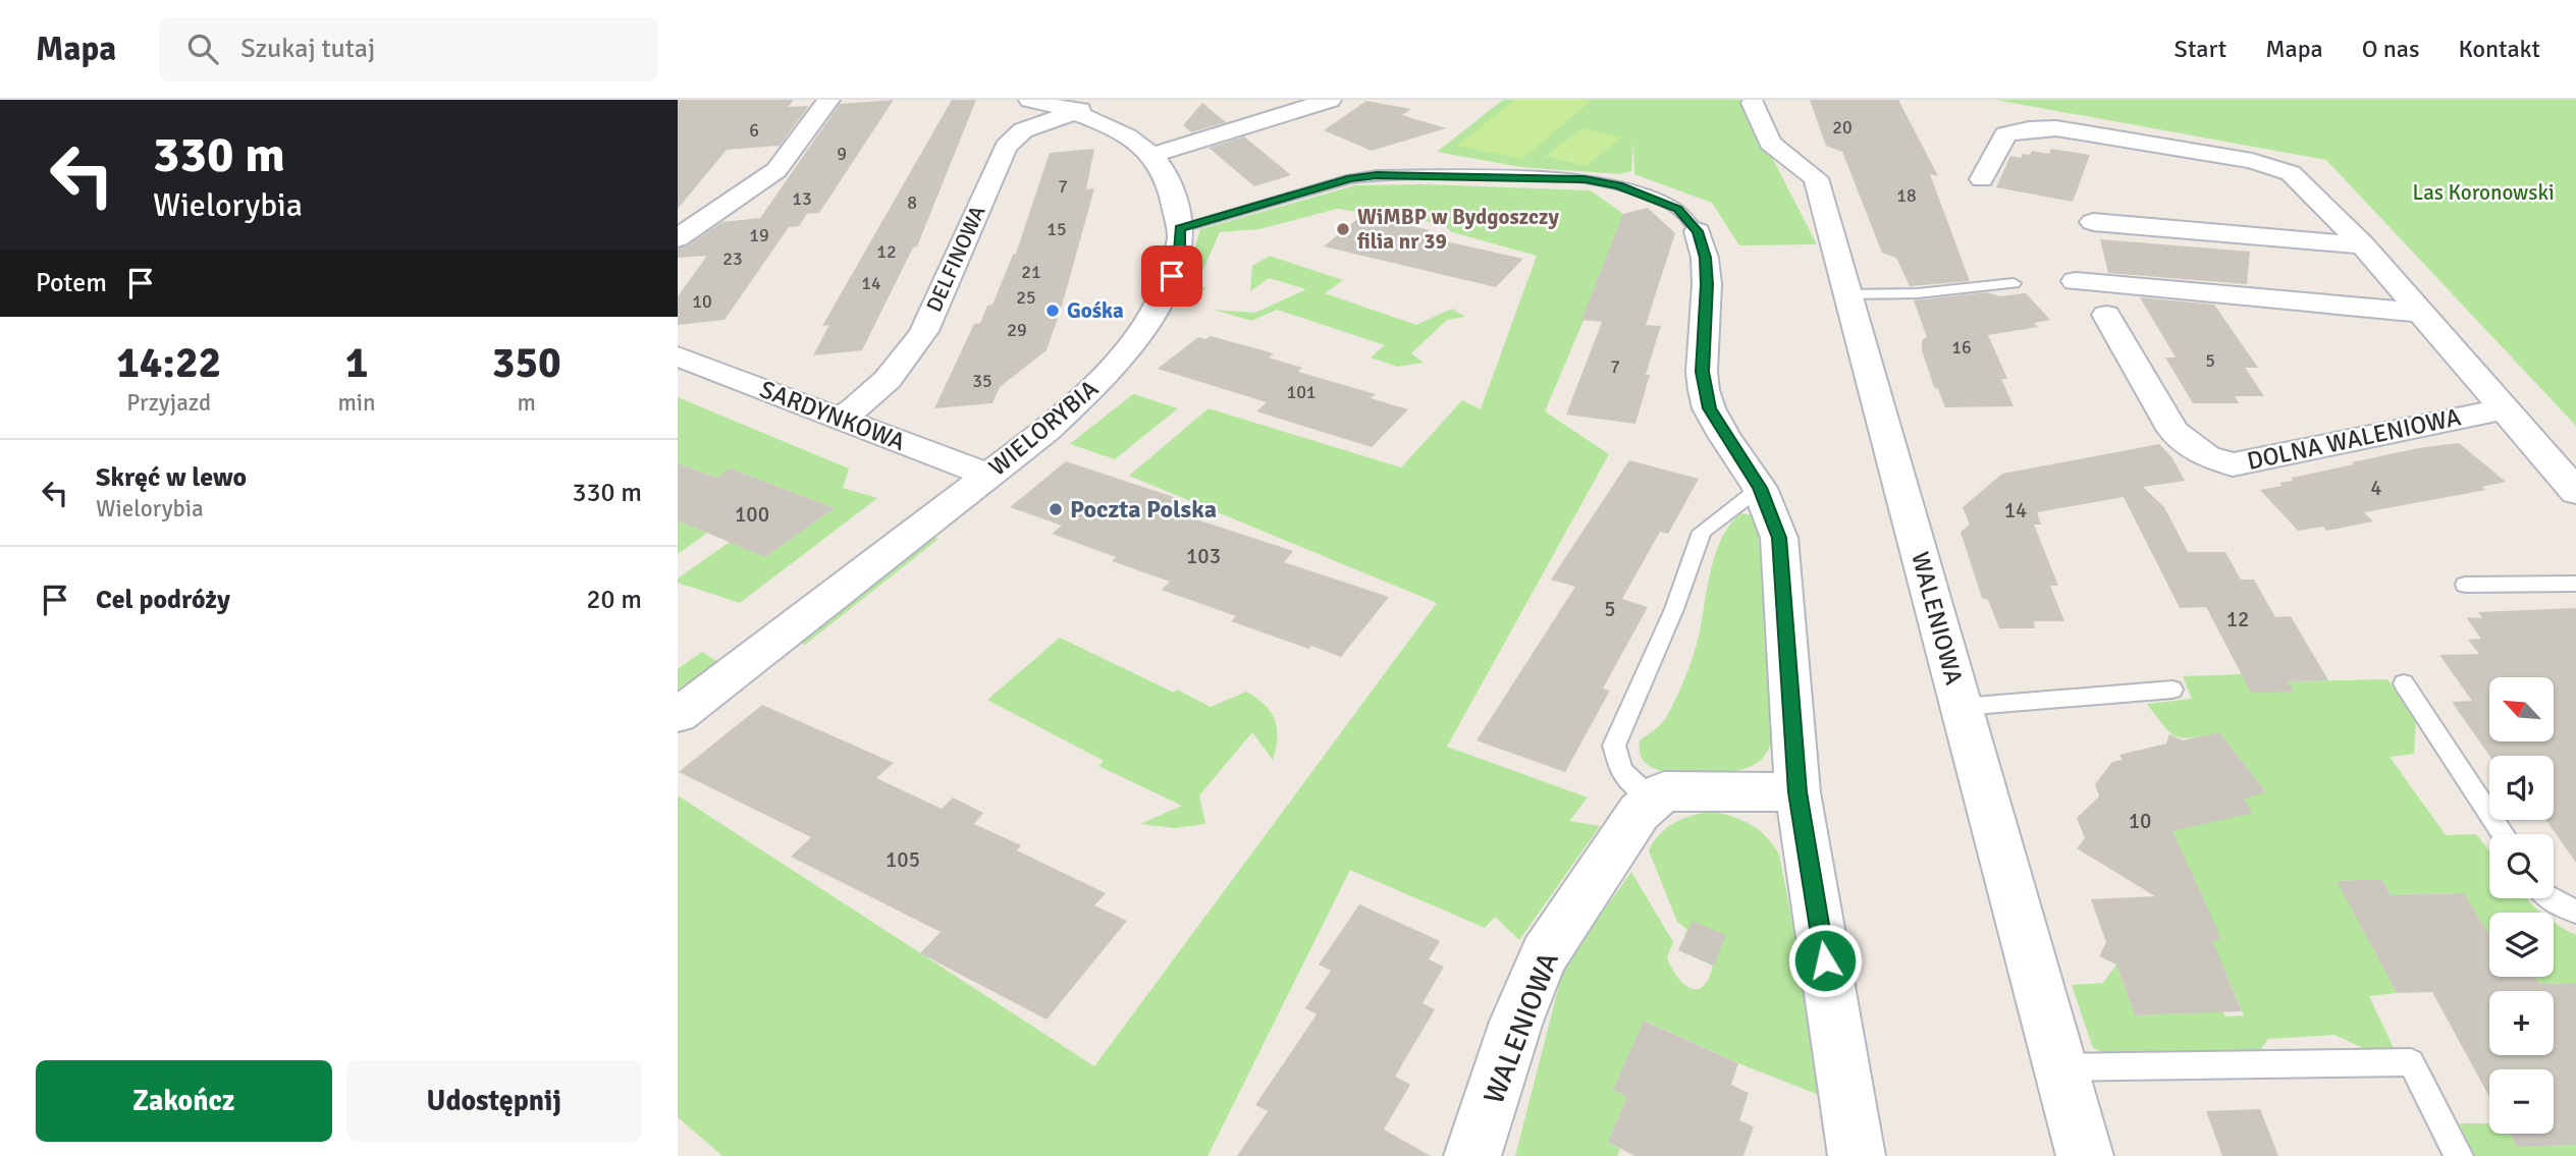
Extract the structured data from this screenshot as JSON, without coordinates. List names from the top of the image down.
{
  "streets": {
    "street": [
      "DELFINOWA",
      "SARDYNKOWA",
      "WIELORYBIA",
      "DOLNA WALENIOWA",
      "WALENIOWA"
    ]
  },
  "crossings": [
    ["DELFINOWA", "SARDYNKOWA"],
    ["DELFINOWA", "WIELORYBIA"],
    ["SARDYNKOWA", "WIELORYBIA"]
  ],
  "parks": ["Las Koronowski"],
  "places": ["WiMBP w Bydgoszczy filia nr 39", "Gośka", "Poczta Polska"],
  "house_numbers": [
    "20",
    "6",
    "9",
    "7",
    "18",
    "13",
    "8",
    "15",
    "19",
    "12",
    "23",
    "21",
    "14",
    "25",
    "10",
    "29",
    "16",
    "5",
    "7",
    "35",
    "101",
    "4",
    "14",
    "100",
    "103",
    "5",
    "12",
    "10",
    "105"
  ],
  "north": "top left",
  "page": {
    "header": "Mapa",
    "search": "Szukaj tutaj",
    "nav": [
      "Start",
      "Mapa",
      "O nas",
      "Kontakt"
    ],
    "turn": ["330 m", "Wielorybia"],
    "then": "Potem",
    "eta": [
      "14:22",
      "Przyjazd",
      "1",
      "min",
      "350",
      "m"
    ],
    "list": [
      {
        "name": "Skręć w lewo",
        "note": "Wielorybia",
        "value": "330 m"
      },
      {
        "name": "Cel podróży",
        "value": "20 m"
      }
    ],
    "map_buttons": ["+", "−"],
    "buttons": ["Zakończ", "Udostępnij"]
  }
}
